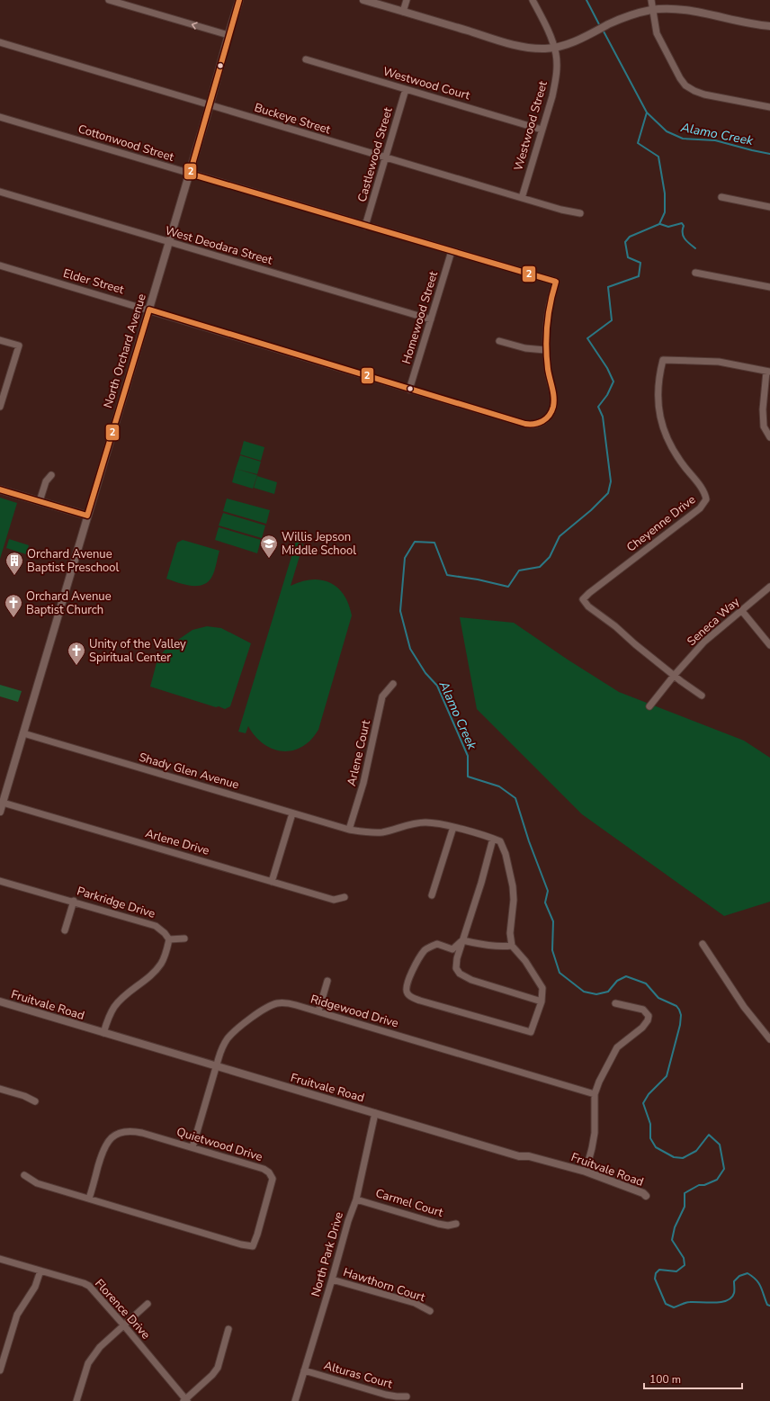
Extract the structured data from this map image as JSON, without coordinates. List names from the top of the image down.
{
  "streets": {
    "street": [
      "Westwood Court",
      "Buckeye Street",
      "Westwood Street",
      "Cottonwood Street",
      "Castlewood Street",
      "West Deodara Street",
      "Elder Street",
      "Homewood Street",
      "North Orchard Avenue",
      "Cheyenne Drive",
      "Seneca Way",
      "Arlene Court",
      "Shady Glen Avenue",
      "Arlene Drive",
      "Parkridge Drive",
      "Fruitvale Road",
      "Ridgewood Drive",
      "Quietwood Drive",
      "Carmel Court",
      "North Park Drive",
      "Hawthorn Court",
      "Florence Drive",
      "Alturas Court"
    ]
  },
  "crossings": [
    ["Westwood Court", "Westwood Street"],
    ["Westwood Court", "Castlewood Street"],
    ["Buckeye Street", "Westwood Street"],
    ["Buckeye Street", "Castlewood Street"],
    ["Buckeye Street", "North Orchard Avenue"],
    ["Cottonwood Street", "Castlewood Street"],
    ["Cottonwood Street", "Elder Street"],
    ["Cottonwood Street", "Homewood Street"],
    ["Cottonwood Street", "North Orchard Avenue"],
    ["West Deodara Street", "Homewood Street"],
    ["West Deodara Street", "North Orchard Avenue"],
    ["Elder Street", "Homewood Street"],
    ["Elder Street", "North Orchard Avenue"],
    ["North Orchard Avenue", "Shady Glen Avenue"],
    ["North Orchard Avenue", "Arlene Drive"],
    ["Cheyenne Drive", "Seneca Way"],
    ["Arlene Court", "Shady Glen Avenue"],
    ["Fruitvale Road", "Ridgewood Drive"],
    ["Fruitvale Road", "North Park Drive"],
    ["Ridgewood Drive", "Quietwood Drive"],
    ["Carmel Court", "North Park Drive"],
    ["North Park Drive", "Hawthorn Court"],
    ["North Park Drive", "Alturas Court"]
  ],
  "water": ["Alamo Creek"],
  "places": {
    "school or university": ["Willis Jepson Middle School"],
    "building": ["Orchard Avenue Baptist Preschool"],
    "church": ["Orchard Avenue Baptist Church", "Unity of the Valley Spiritual Center"]
  },
  "lines": ["transit line 2"],
  "scale_bar": "100 m"
}
